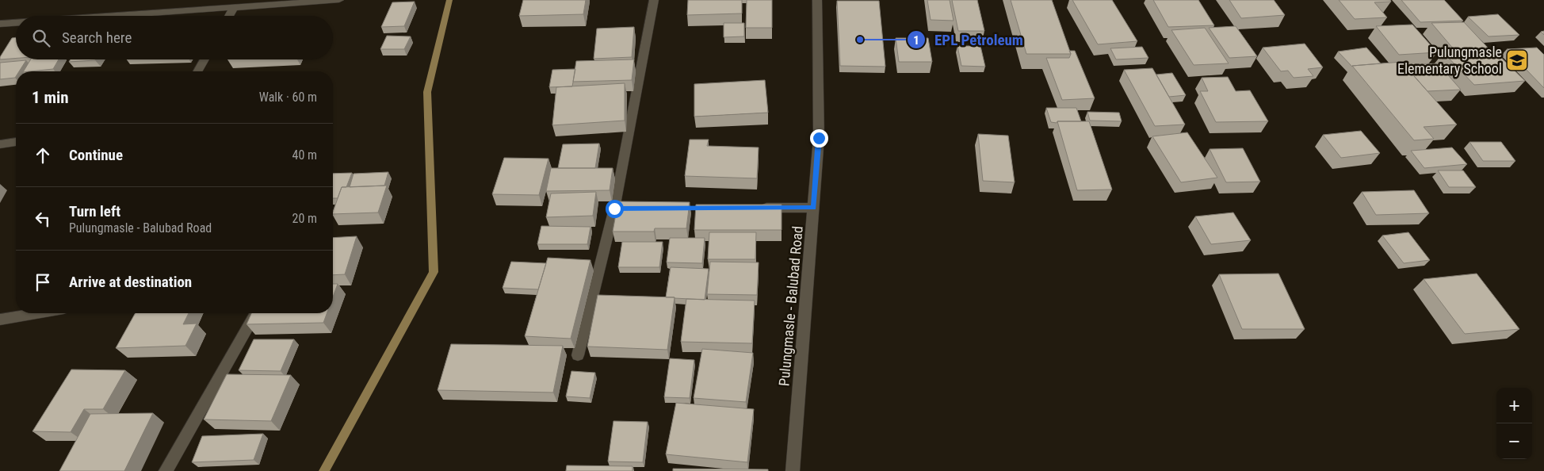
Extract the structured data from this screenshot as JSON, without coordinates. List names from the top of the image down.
{
  "streets": {
    "street": ["Pulungmasle - Balubad Road"]
  },
  "places": {
    "other": ["EPL Petroleum"],
    "school or university": ["Pulungmasle Elementary School"]
  },
  "page": {
    "search": "Search here",
    "heading": ["1 min", "Walk · 60 m"],
    "list": [
      ["Continue", "40 m"],
      ["Turn left", "Pulungmasle - Balubad Road", "20 m"],
      "Arrive at destination"
    ],
    "map_buttons": ["+", "−"]
  }
}
